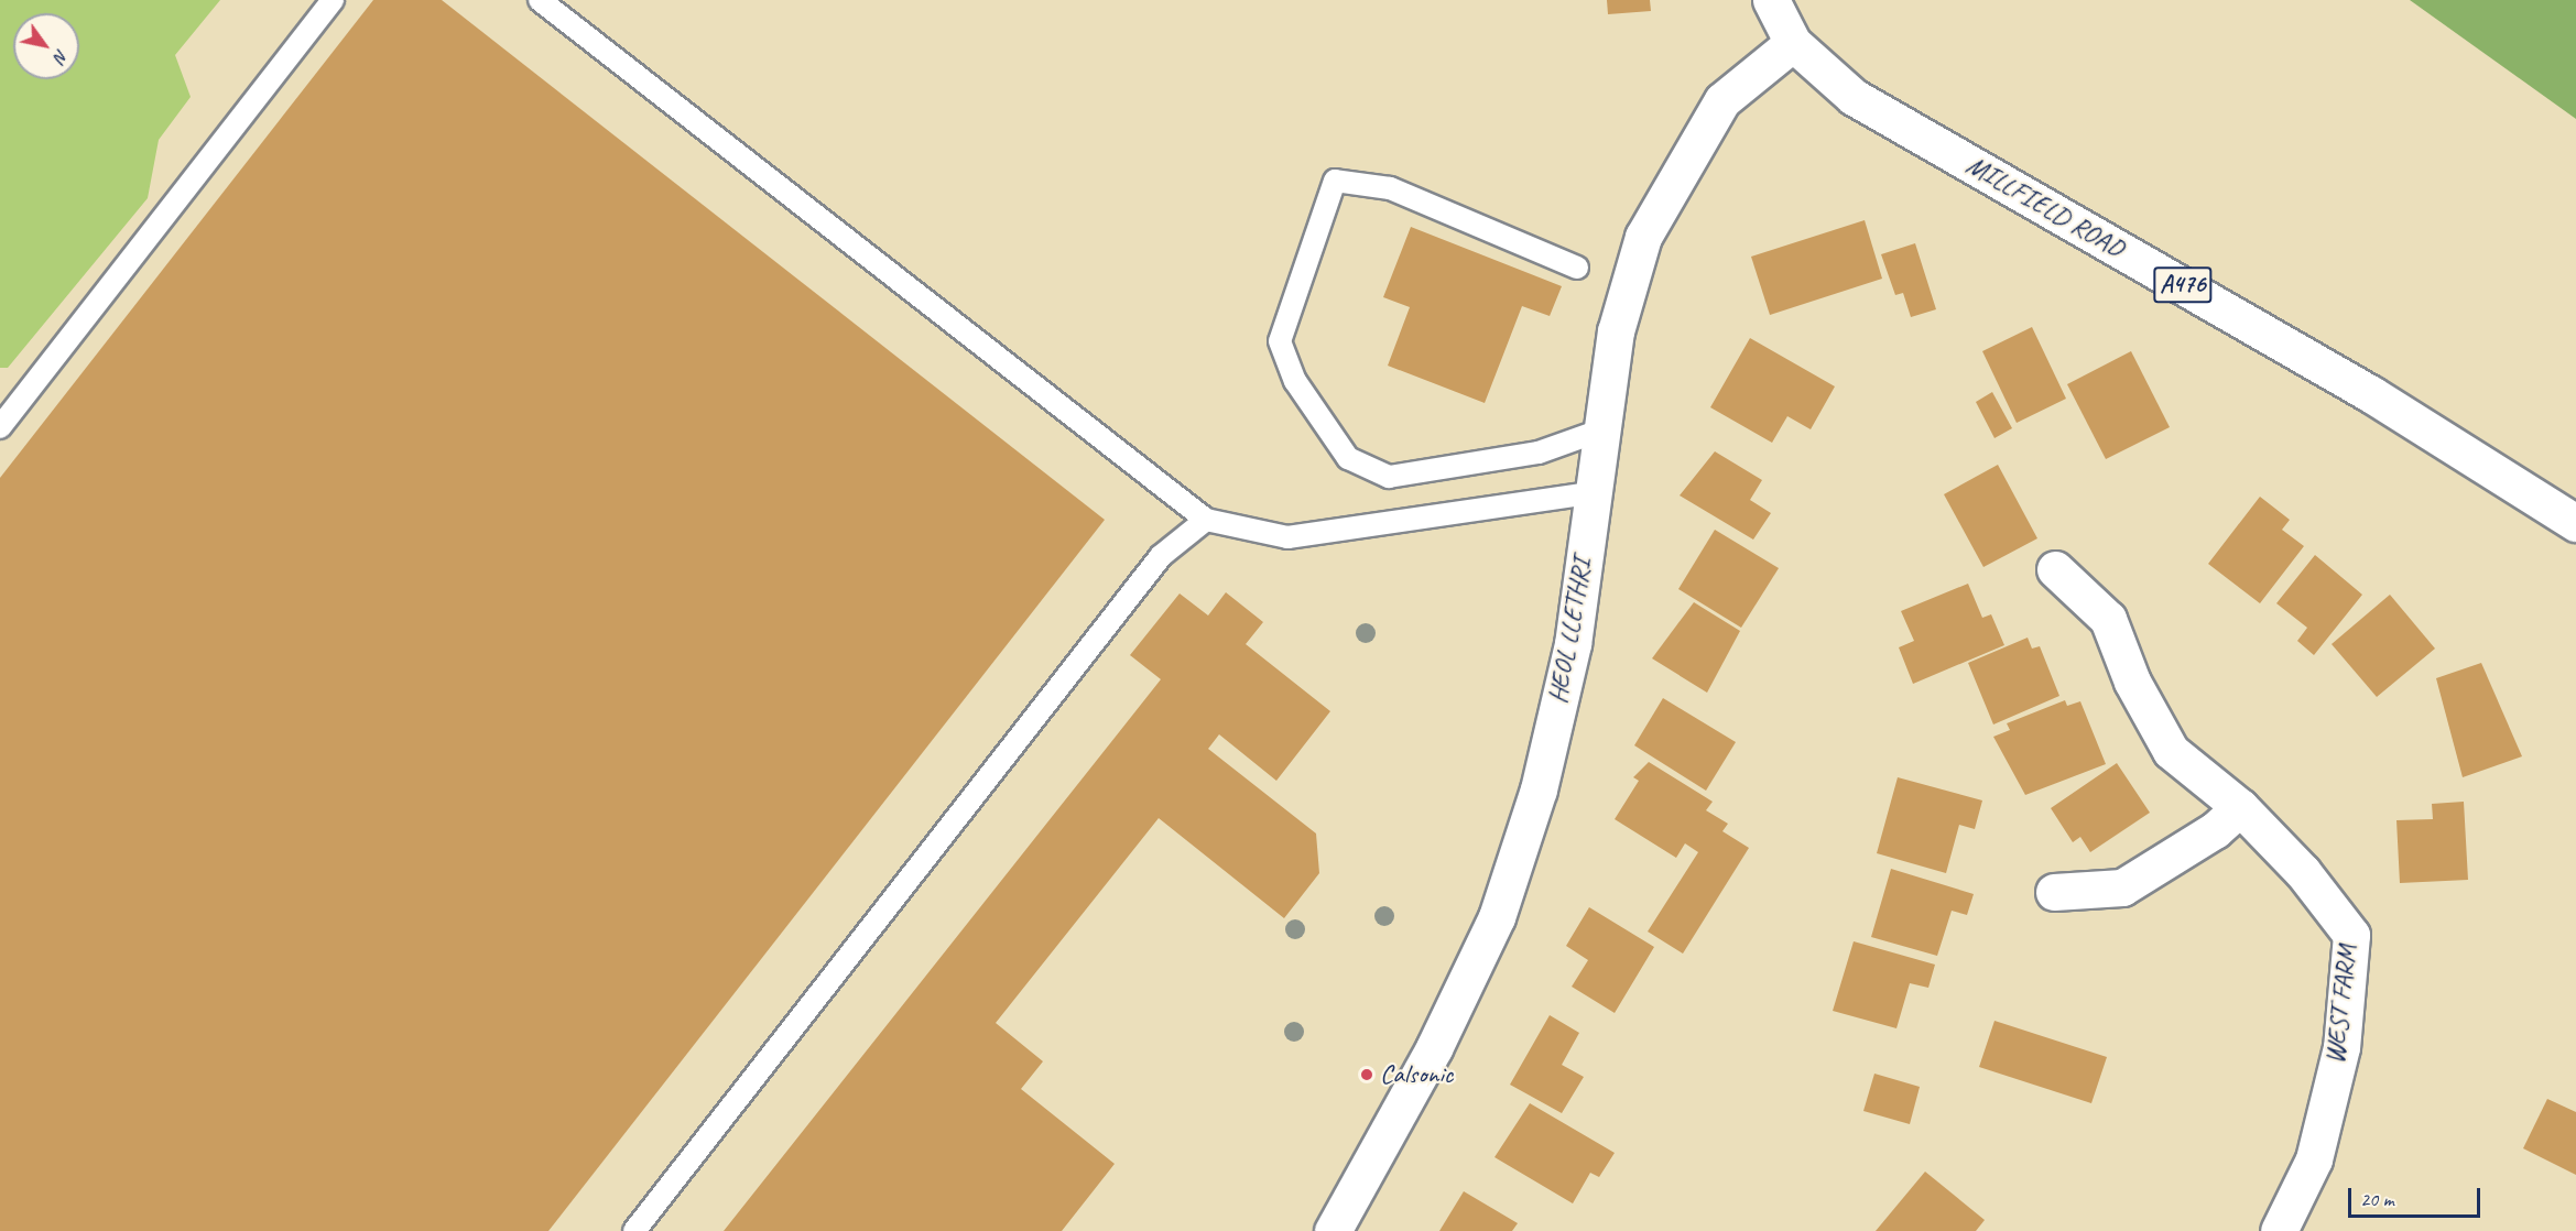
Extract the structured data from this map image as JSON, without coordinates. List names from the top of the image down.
{
  "streets": {
    "main road": [
      "MILLFIELD ROAD",
      "A476",
      "HEOL LLETHRI",
      "WEST FARM"
    ]
  },
  "crossings": [
    ["MILLFIELD ROAD", "A476"],
    ["MILLFIELD ROAD", "HEOL LLETHRI"],
    ["A476", "HEOL LLETHRI"]
  ],
  "places": ["Calsonic"],
  "scale_bar": "20 m",
  "north": "bottom right"
}
